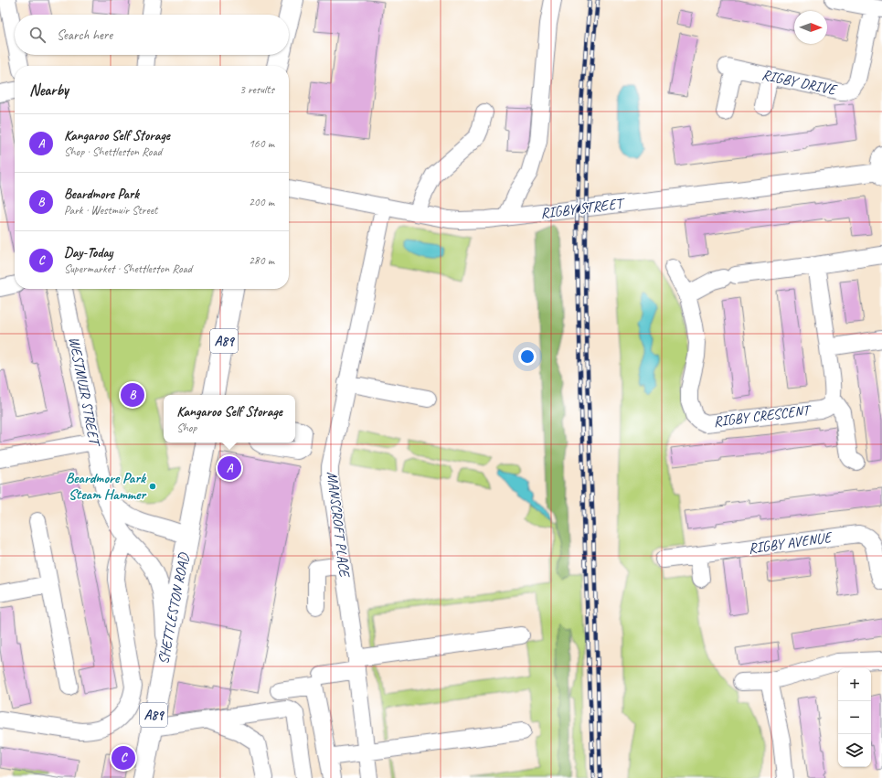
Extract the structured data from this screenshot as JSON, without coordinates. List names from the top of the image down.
{
  "streets": {
    "main road": ["A89", "SHETTLESTON ROAD"],
    "street": [
      "RIGBY DRIVE",
      "RIGBY STREET",
      "WESTMUIR STREET",
      "RIGBY CRESCENT",
      "MANSCROFT PLACE",
      "RIGBY AVENUE"
    ]
  },
  "crossings": [
    ["RIGBY STREET", "MANSCROFT PLACE"],
    ["WESTMUIR STREET", "SHETTLESTON ROAD"]
  ],
  "places": ["Beardmore Park Steam Hammer"],
  "north": "right",
  "page": {
    "search": "Search here",
    "heading": ["Nearby", "3 results"],
    "list": [
      {
        "mark": "A",
        "name": "Kangaroo Self Storage",
        "note": "Shop · Shettleston Road",
        "value": "160 m"
      },
      {
        "mark": "B",
        "name": "Beardmore Park",
        "note": "Park · Westmuir Street",
        "value": "200 m"
      },
      {
        "mark": "C",
        "name": "Day-Today",
        "note": "Supermarket · Shettleston Road",
        "value": "280 m"
      }
    ],
    "pins": ["B", "A", "C"],
    "popup": ["Kangaroo Self Storage", "Shop"],
    "map_buttons": ["+", "−"]
  }
}
